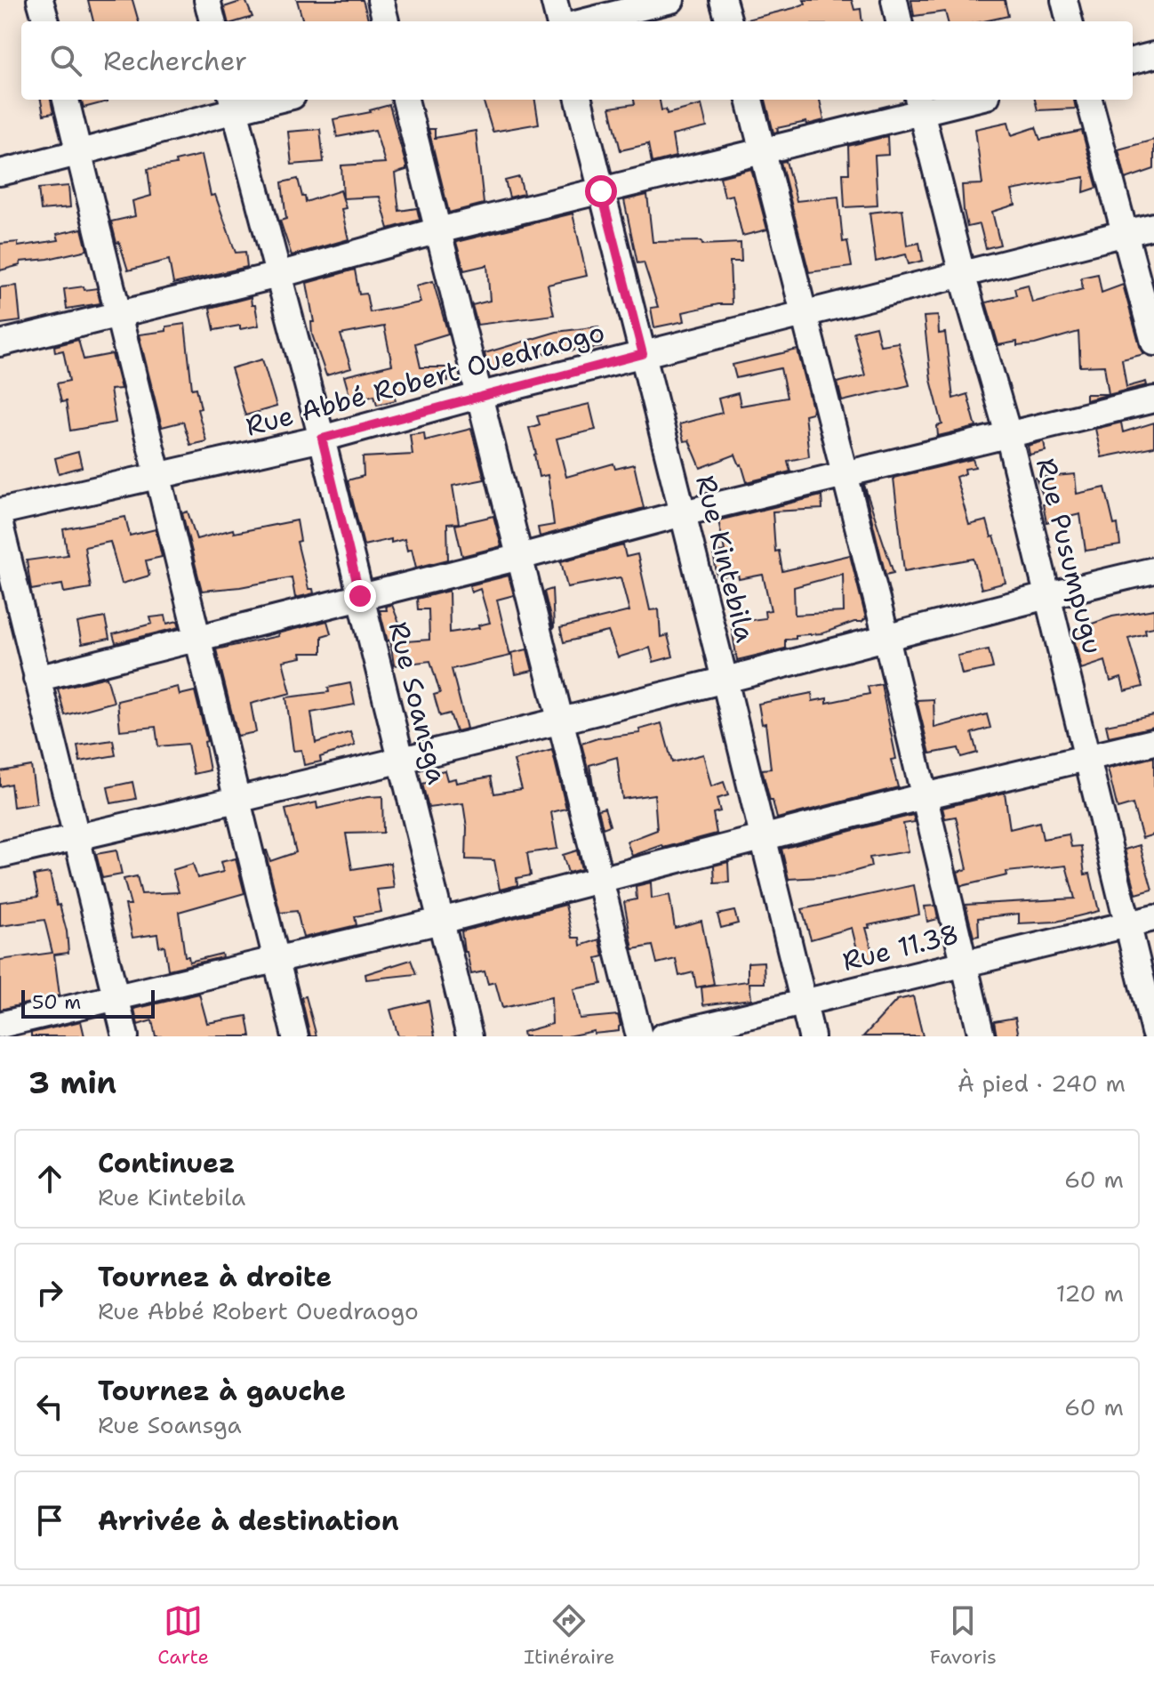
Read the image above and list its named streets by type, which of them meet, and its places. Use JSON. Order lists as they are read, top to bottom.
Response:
{
  "streets": {
    "street": [
      "Rue Abbé Robert Ouedraogo",
      "Rue Pusumpugu",
      "Rue Kintebila",
      "Rue Soansga",
      "Rue 11.38"
    ]
  },
  "crossings": [
    ["Rue Abbé Robert Ouedraogo", "Rue Pusumpugu"],
    ["Rue Abbé Robert Ouedraogo", "Rue Kintebila"],
    ["Rue Abbé Robert Ouedraogo", "Rue Soansga"],
    ["Rue Pusumpugu", "Rue 11.38"],
    ["Rue Kintebila", "Rue 11.38"]
  ],
  "scale_bar": "50 m",
  "page": {
    "search": "Rechercher",
    "scale": "50 m",
    "heading": ["3 min", "À pied · 240 m"],
    "list": [
      ["Continuez", "Rue Kintebila", "60 m"],
      ["Tournez à droite", "Rue Abbé Robert Ouedraogo", "120 m"],
      ["Tournez à gauche", "Rue Soansga", "60 m"],
      "Arrivée à destination"
    ],
    "nav": ["Carte", "Itinéraire", "Favoris"]
  }
}
